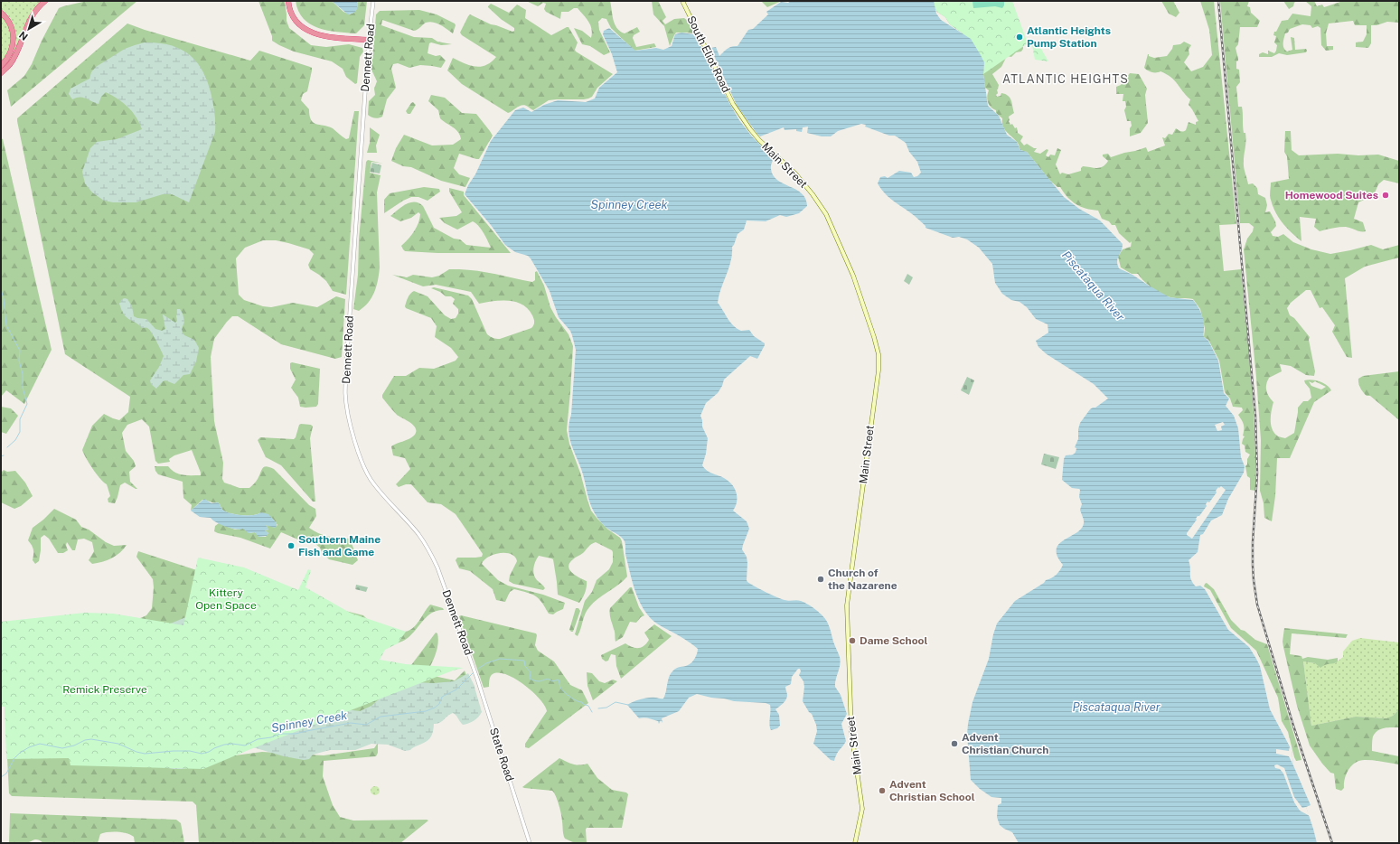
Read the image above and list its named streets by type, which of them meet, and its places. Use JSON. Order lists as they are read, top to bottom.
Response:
{
  "streets": {
    "main road": ["South Eliot Road", "Main Street"],
    "street": ["Dennett Road", "State Road"]
  },
  "crossings": [
    ["South Eliot Road", "Main Street"],
    ["Dennett Road", "State Road"]
  ],
  "districts": ["ATLANTIC HEIGHTS"],
  "water": ["Spinney Creek", "Piscataqua River"],
  "parks": ["Kittery Open Space", "Remick Preserve"],
  "places": [
    "Atlantic Heights Pump Station",
    "Homewood Suites",
    "Southern Maine Fish and Game",
    "Church of the Nazarene",
    "Dame School",
    "Advent Christian Church",
    "Advent Christian School"
  ],
  "north": "bottom left"
}
